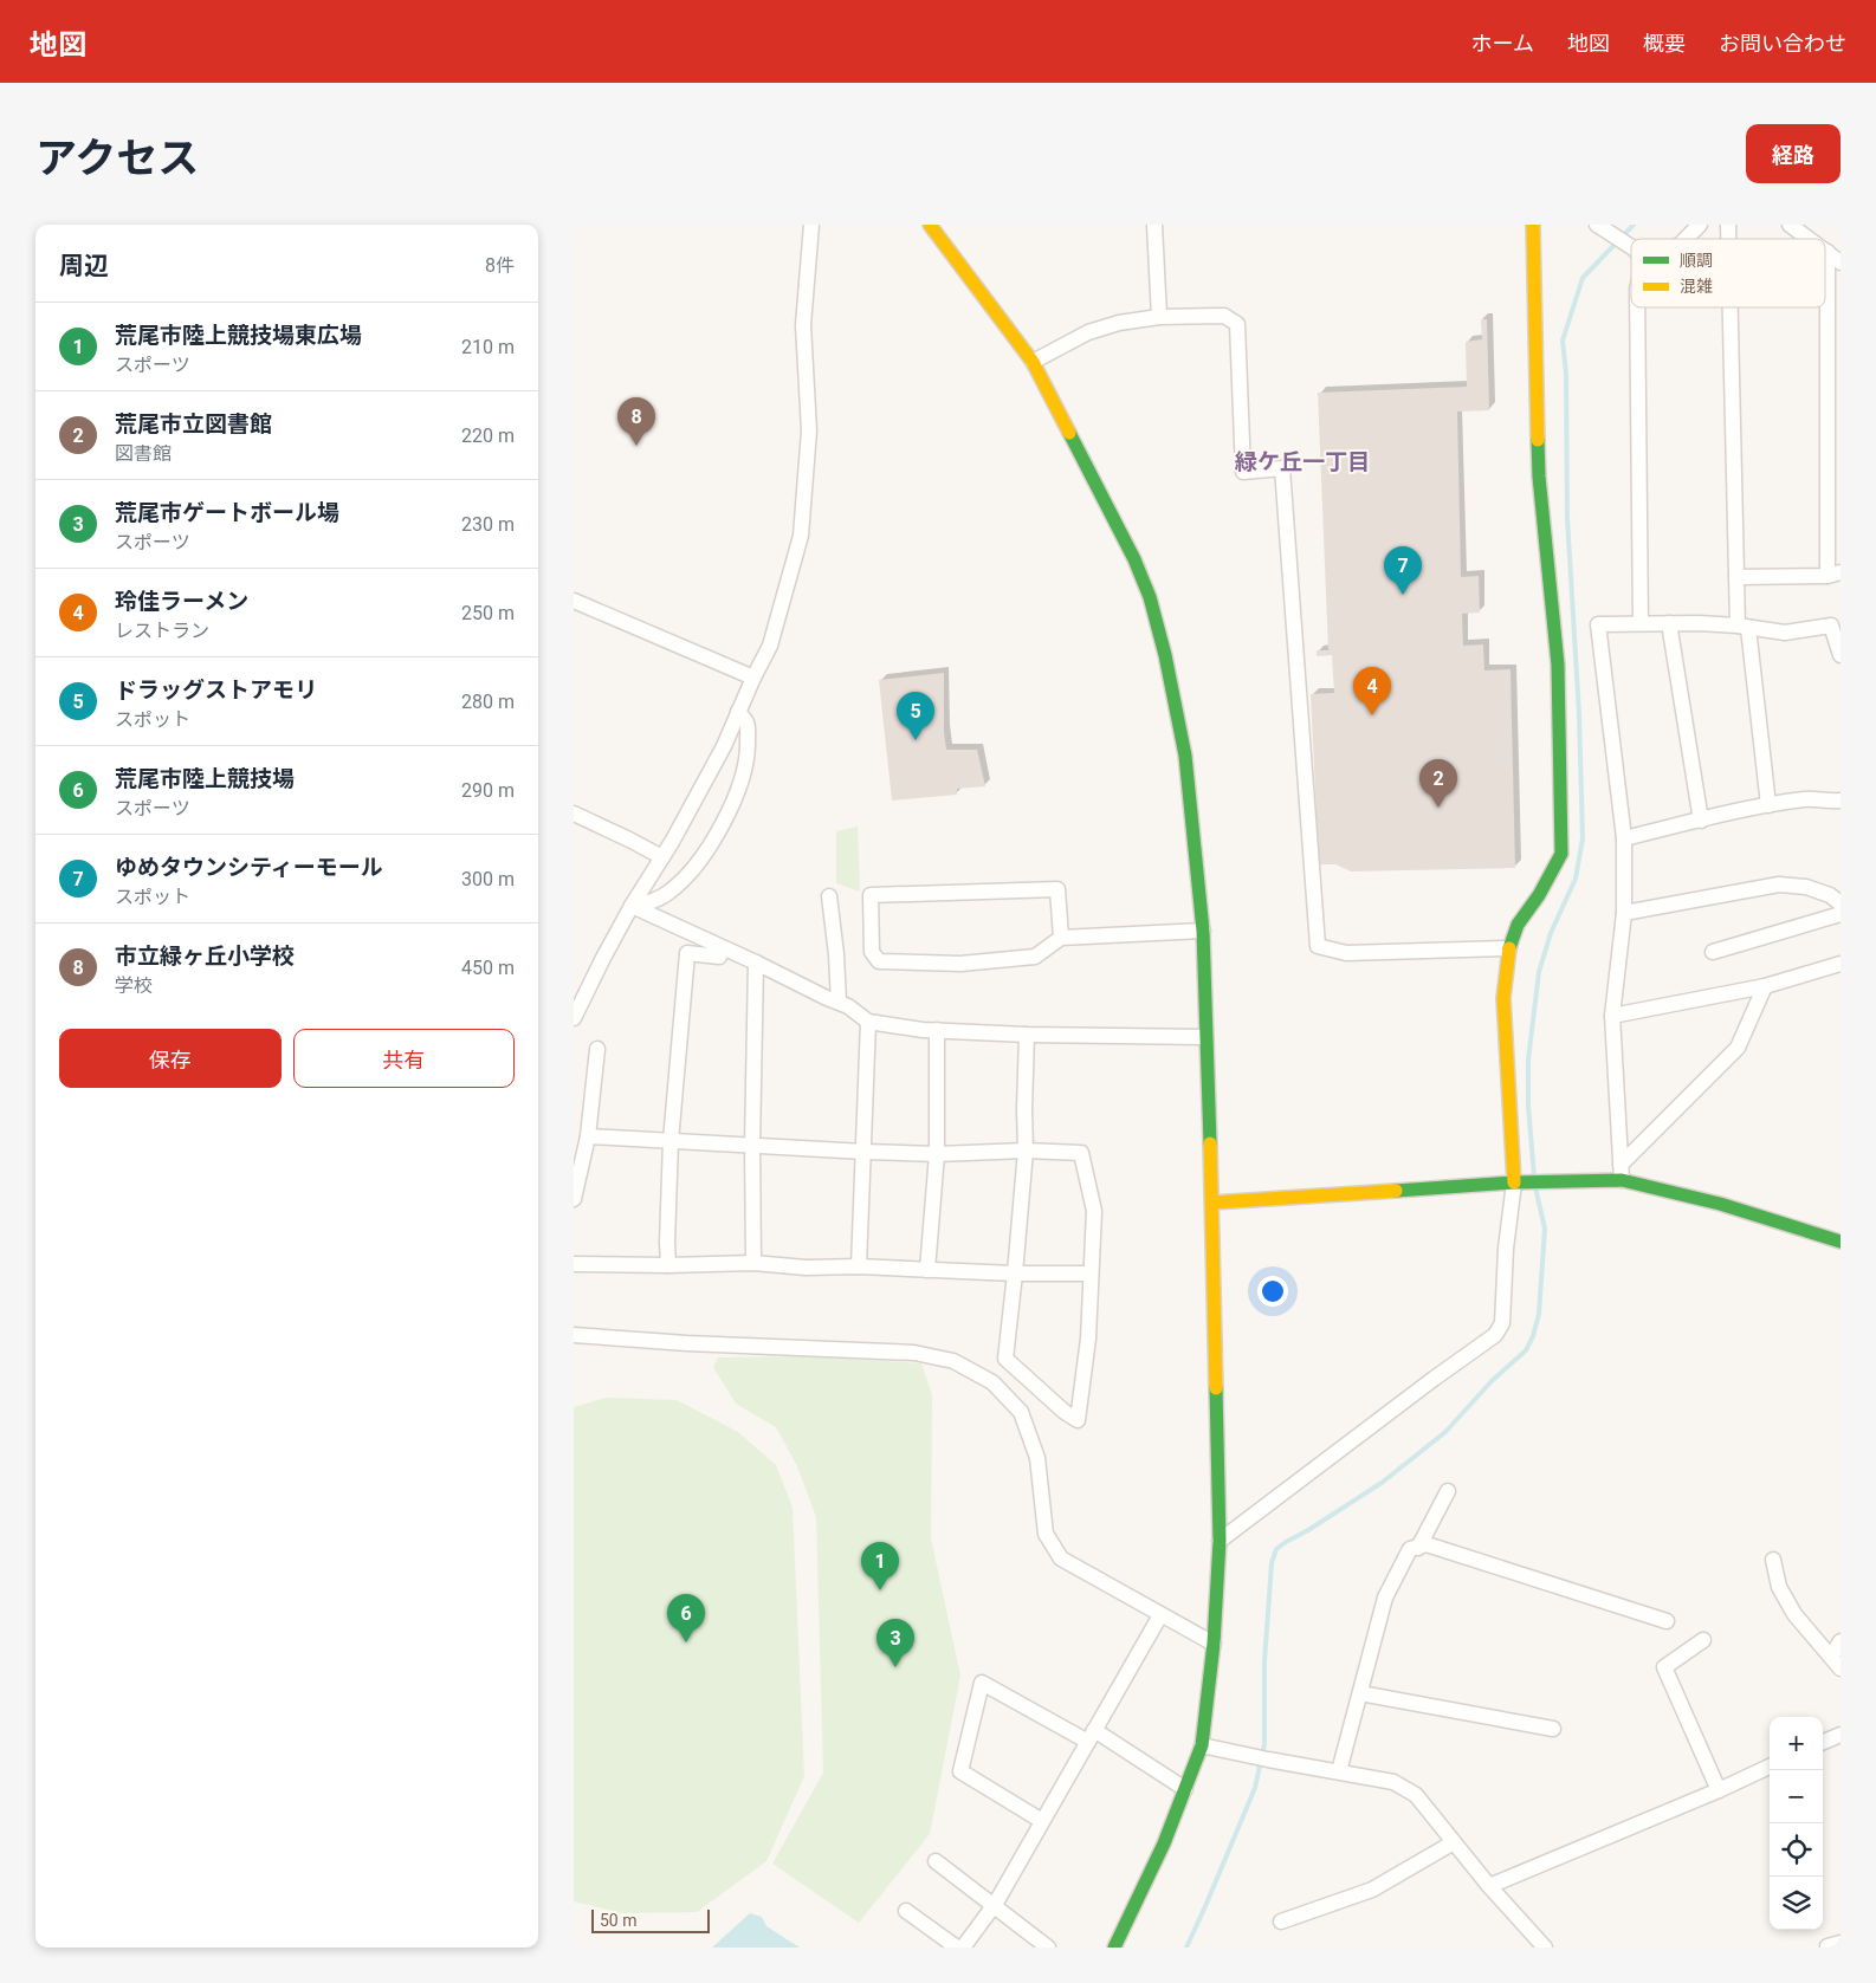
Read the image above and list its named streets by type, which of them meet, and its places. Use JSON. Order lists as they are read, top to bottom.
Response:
{
  "districts": ["緑ケ丘一丁目"],
  "legend": ["順調", "混雑"],
  "scale_bar": "50 m",
  "page": {
    "header": "地図",
    "nav": [
      "ホーム",
      "地図",
      "概要",
      "お問い合わせ"
    ],
    "title": "アクセス",
    "buttons": [
      "経路",
      ["保存", "共有"]
    ],
    "heading": ["周辺", "8件"],
    "list": [
      {
        "mark": "1",
        "name": "荒尾市陸上競技場東広場",
        "note": "スポーツ",
        "value": "210 m"
      },
      {
        "mark": "2",
        "name": "荒尾市立図書館",
        "note": "図書館",
        "value": "220 m"
      },
      {
        "mark": "3",
        "name": "荒尾市ゲートボール場",
        "note": "スポーツ",
        "value": "230 m"
      },
      {
        "mark": "4",
        "name": "玲佳ラーメン",
        "note": "レストラン",
        "value": "250 m"
      },
      {
        "mark": "5",
        "name": "ドラッグストアモリ",
        "note": "スポット",
        "value": "280 m"
      },
      {
        "mark": "6",
        "name": "荒尾市陸上競技場",
        "note": "スポーツ",
        "value": "290 m"
      },
      {
        "mark": "7",
        "name": "ゆめタウンシティーモール",
        "note": "スポット",
        "value": "300 m"
      },
      {
        "mark": "8",
        "name": "市立緑ヶ丘小学校",
        "note": "学校",
        "value": "450 m"
      }
    ],
    "pins": [
      "8",
      "7",
      "4",
      "5",
      "2",
      "1",
      "6",
      "3"
    ],
    "map_buttons": ["+", "−"],
    "scale": "50 m"
  }
}
